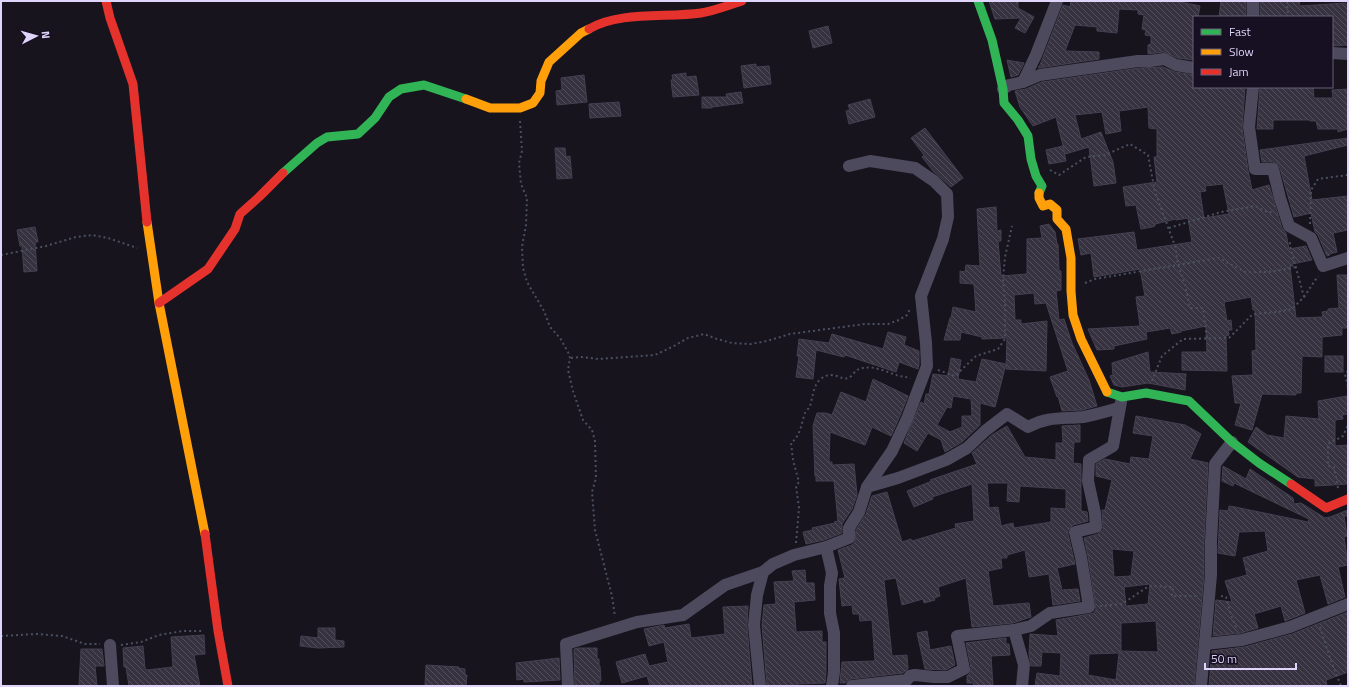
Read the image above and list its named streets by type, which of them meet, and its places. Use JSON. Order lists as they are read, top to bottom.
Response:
{
  "legend": ["Fast", "Slow", "Jam"],
  "scale_bar": "50 m",
  "north": "right"
}
